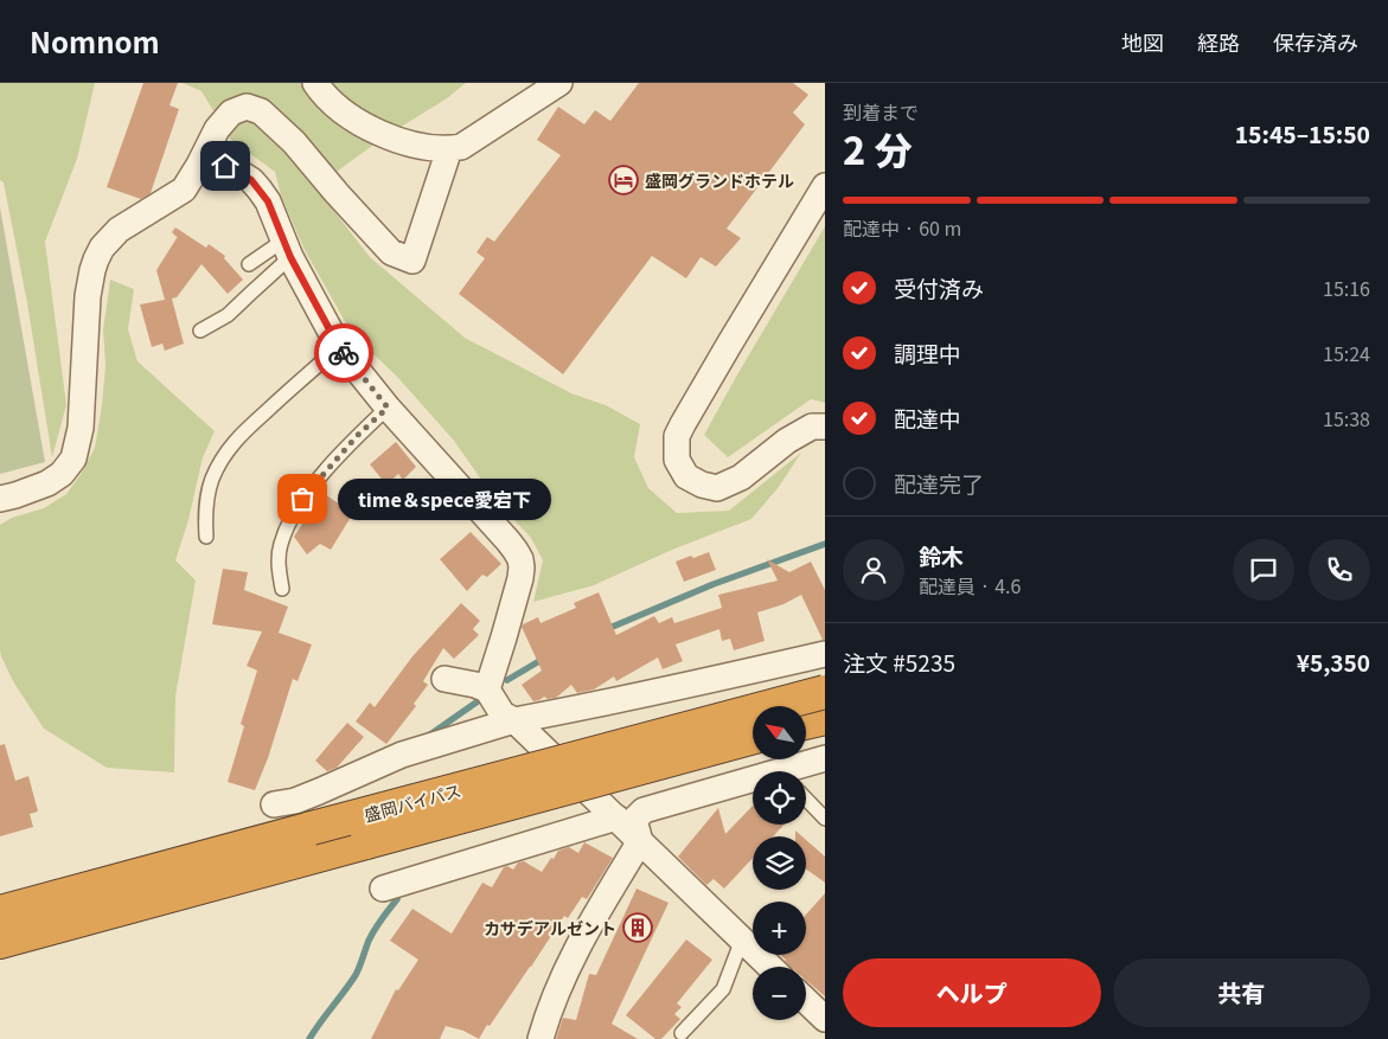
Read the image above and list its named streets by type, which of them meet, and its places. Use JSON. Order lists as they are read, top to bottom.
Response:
{
  "streets": {
    "highway": ["盛岡バイパス"]
  },
  "places": {
    "hotel": ["盛岡グランドホテル"],
    "other": ["time＆spece愛宕下"],
    "building": ["カサデアルゼント"]
  },
  "north": "top left",
  "page": {
    "header": "Nomnom",
    "nav": ["地図", "経路", "保存済み"],
    "heading": ["2 分", "到着まで", "15:45–15:50"],
    "panel": [
      "鈴木",
      "配達員 · 4.6",
      "注文 #5235",
      "¥5,350"
    ],
    "bar": "配達中 · 60 m",
    "list": [
      ["受付済み", "15:16"],
      ["調理中", "15:24"],
      ["配達中", "15:38"],
      "配達完了"
    ],
    "bubble": "time＆spece愛宕下",
    "map_buttons": ["+", "−"],
    "buttons": ["ヘルプ", "共有"]
  }
}
